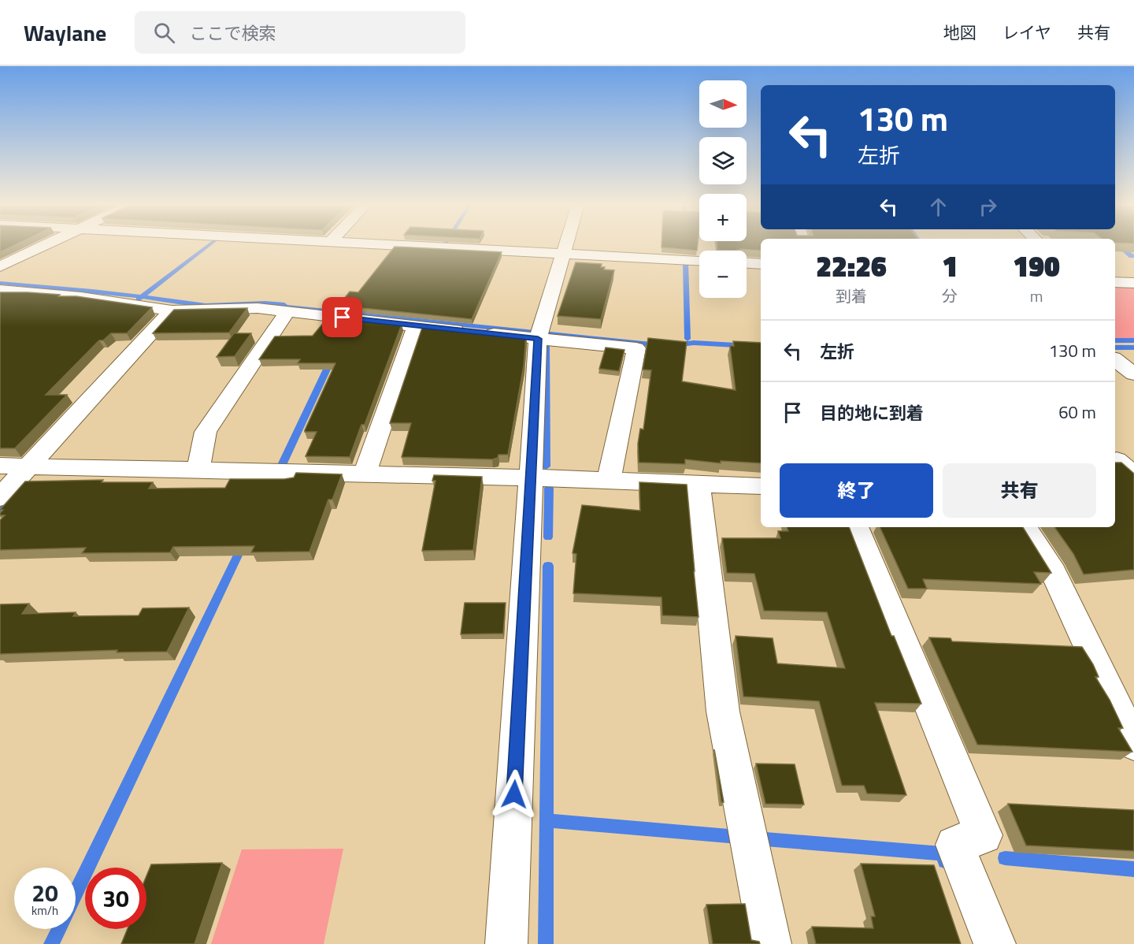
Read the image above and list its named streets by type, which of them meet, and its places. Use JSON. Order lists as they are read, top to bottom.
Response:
{
  "north": "right",
  "page": {
    "header": "Waylane",
    "search": "ここで検索",
    "nav": ["地図", "レイヤ", "共有"],
    "map_buttons": ["+", "−"],
    "turn": ["130 m", "左折"],
    "eta": [
      "22:26",
      "到着",
      "1",
      "分",
      "190",
      "m"
    ],
    "list": [
      {
        "name": "左折",
        "value": "130 m"
      },
      {
        "name": "目的地に到着",
        "value": "60 m"
      }
    ],
    "buttons": ["終了", "共有"],
    "speed": "20 km/h",
    "limit": "30"
  }
}
